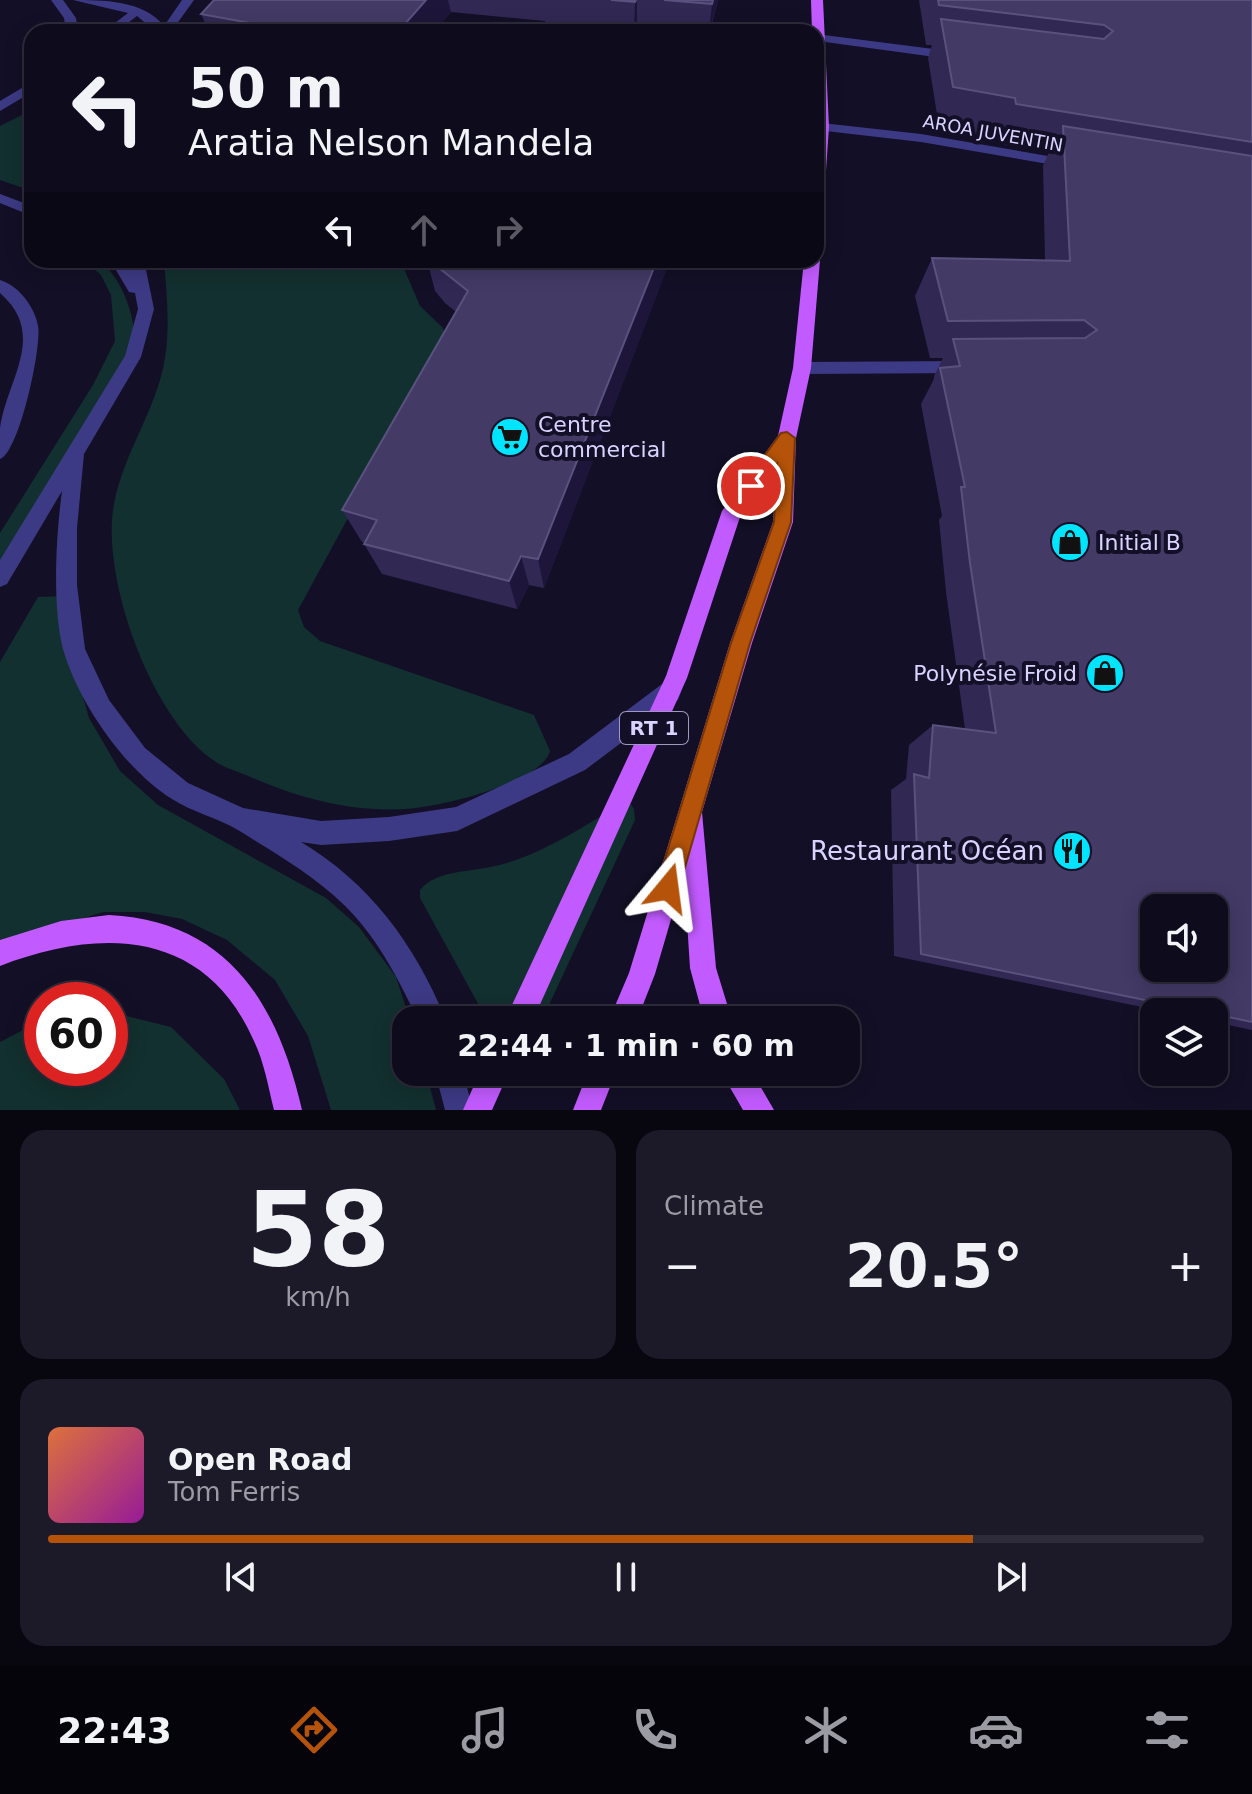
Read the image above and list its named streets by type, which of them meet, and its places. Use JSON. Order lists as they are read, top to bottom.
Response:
{
  "streets": {
    "main road": ["RT 1"],
    "street": ["AROA JUVENTIN"]
  },
  "places": {
    "supermarket": ["Centre commercial"],
    "shop": ["Initial B", "Polynésie Froid"],
    "restaurant": ["Restaurant Océan"]
  },
  "page": {
    "turn": ["50 m", "Aratia Nelson Mandela"],
    "limit": "60",
    "trip": "22:44 · 1 min · 60 m",
    "tile": [
      ["58", "km/h"],
      "Climate"
    ],
    "heat": ["−", "20.5°", "+"],
    "song": ["Open Road", "Tom Ferris"],
    "tabs": "22:43"
  }
}
